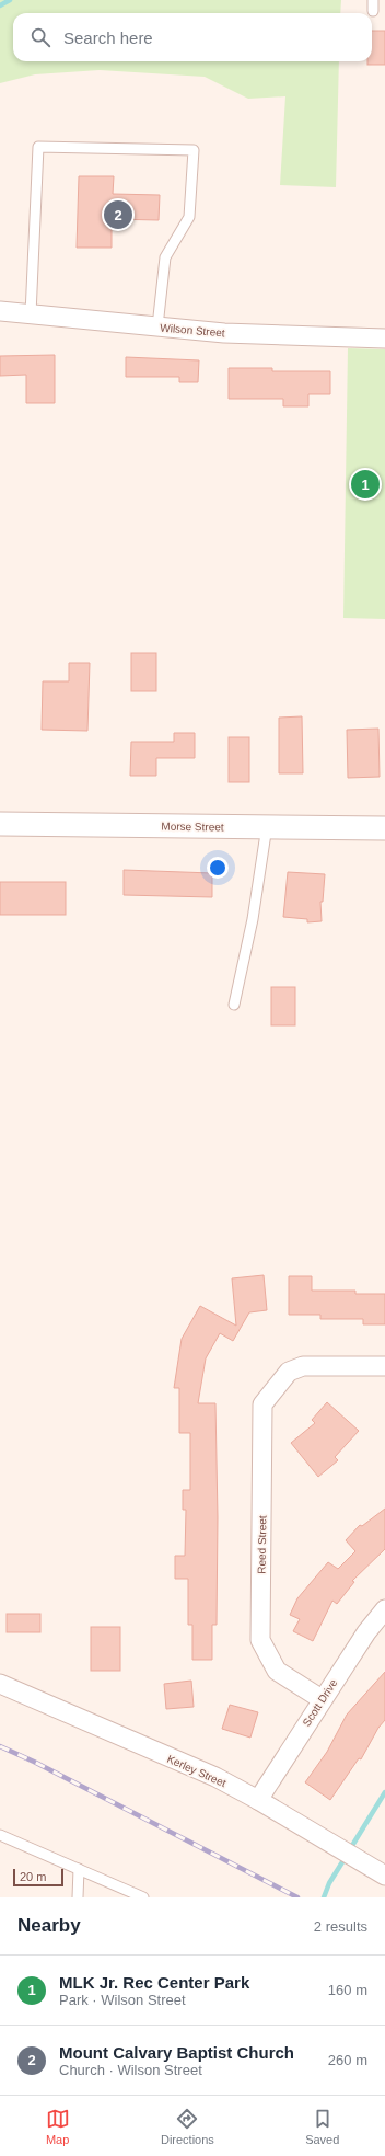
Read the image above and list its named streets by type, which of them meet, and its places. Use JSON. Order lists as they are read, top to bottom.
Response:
{
  "streets": {
    "street": [
      "Wilson Street",
      "Morse Street",
      "Reed Street",
      "Scott Drive",
      "Kerley Street"
    ]
  },
  "crossings": [
    ["Reed Street", "Scott Drive"],
    ["Scott Drive", "Kerley Street"]
  ],
  "scale_bar": "20 m",
  "page": {
    "search": "Search here",
    "pins": ["2", "1"],
    "scale": "20 m",
    "heading": ["Nearby", "2 results"],
    "list": [
      {
        "mark": "1",
        "name": "MLK Jr. Rec Center Park",
        "note": "Park · Wilson Street",
        "value": "160 m"
      },
      {
        "mark": "2",
        "name": "Mount Calvary Baptist Church",
        "note": "Church · Wilson Street",
        "value": "260 m"
      }
    ],
    "nav": ["Map", "Directions", "Saved"]
  }
}
